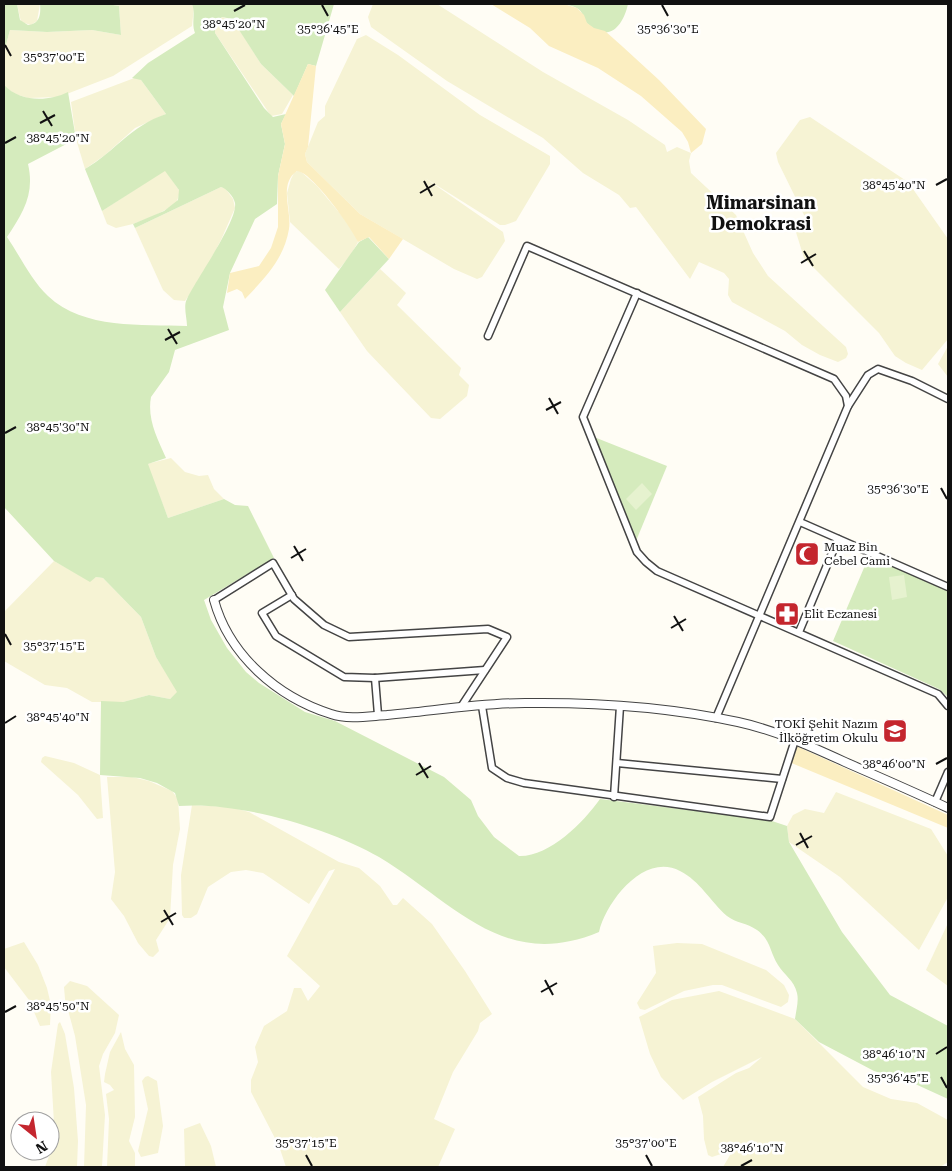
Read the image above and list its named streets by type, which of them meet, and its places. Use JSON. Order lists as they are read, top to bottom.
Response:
{
  "districts": ["Mimarsinan Demokrasi"],
  "places": {
    "mosque": ["Muaz Bin Cebel Cami"],
    "pharmacy": ["Elit Eczanesi"],
    "school or university": ["TOKİ Şehit Nazım İlköğretim Okulu"]
  },
  "north": "bottom right",
  "coordinates": [
    "38°45'20\"N",
    "35°36'45\"E",
    "35°36'30\"E",
    "35°37'00\"E",
    "38°45'40\"N",
    "38°45'30\"N",
    "35°37'15\"E",
    "38°46'00\"N",
    "38°45'50\"N",
    "38°46'10\"N"
  ]
}
